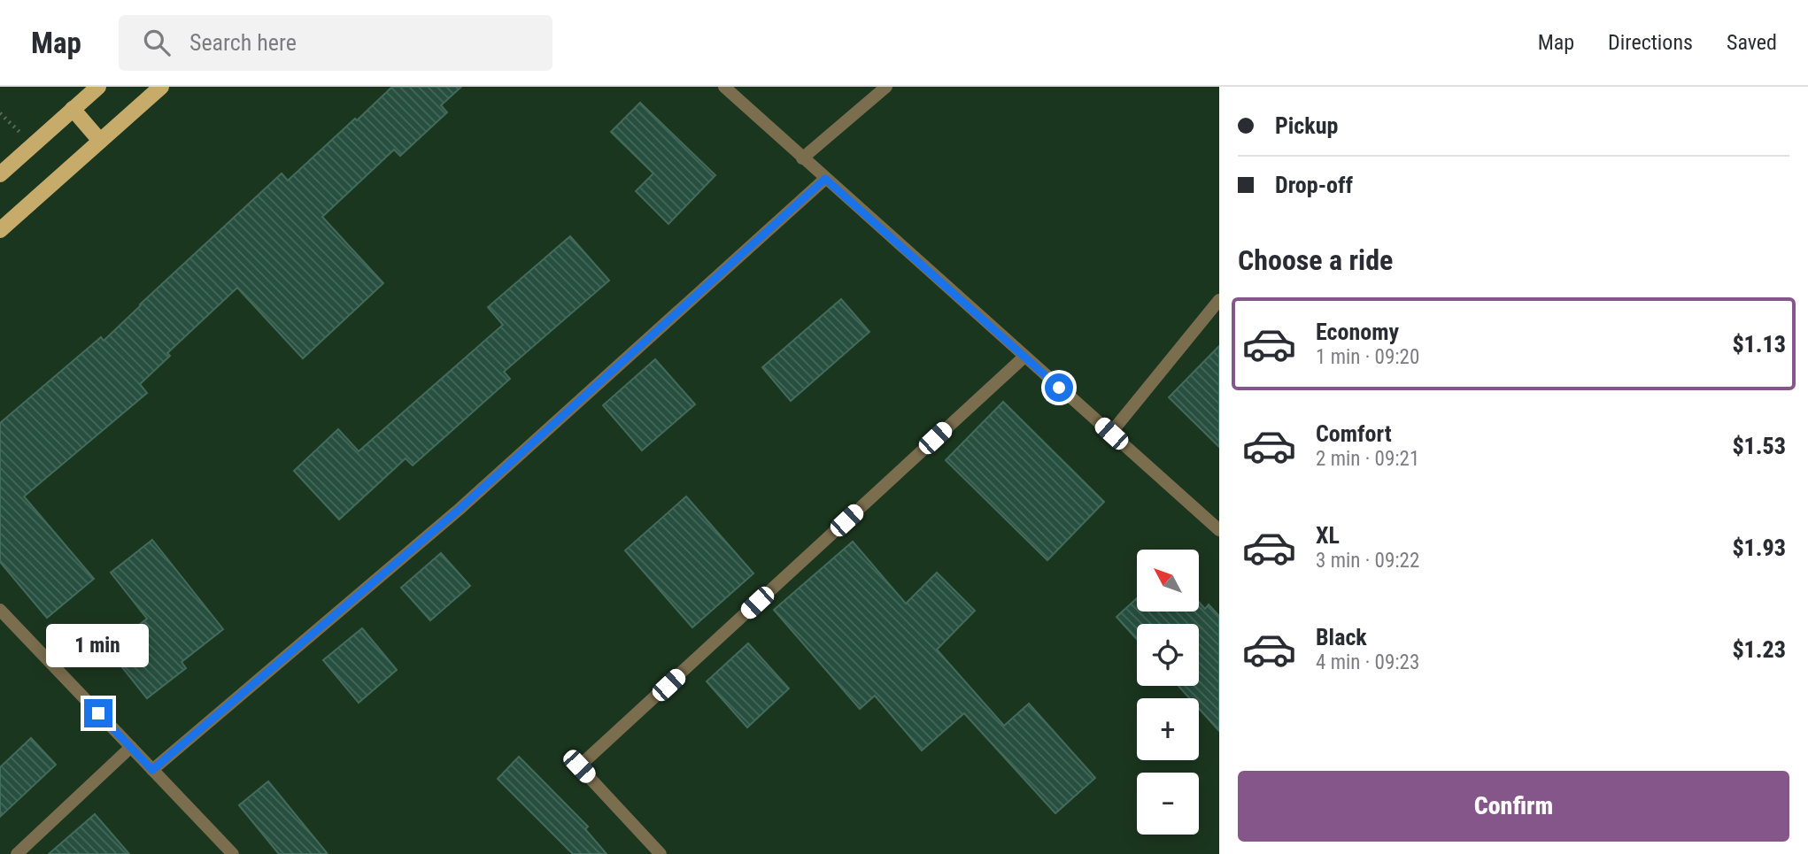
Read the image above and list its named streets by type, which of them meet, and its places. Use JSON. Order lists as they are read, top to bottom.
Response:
{
  "north": "top left",
  "page": {
    "header": "Map",
    "search": "Search here",
    "nav": ["Map", "Directions", "Saved"],
    "banner": ["Pickup", "Drop-off"],
    "heading": "Choose a ride",
    "list": [
      {
        "name": "Economy",
        "note": "1 min · 09:20",
        "value": "$1.13"
      },
      {
        "name": "Comfort",
        "note": "2 min · 09:21",
        "value": "$1.53"
      },
      {
        "name": "XL",
        "note": "3 min · 09:22",
        "value": "$1.93"
      },
      {
        "name": "Black",
        "note": "4 min · 09:23",
        "value": "$1.23"
      }
    ],
    "map_buttons": ["+", "−"],
    "bubble": "1 min",
    "buttons": "Confirm"
  }
}
